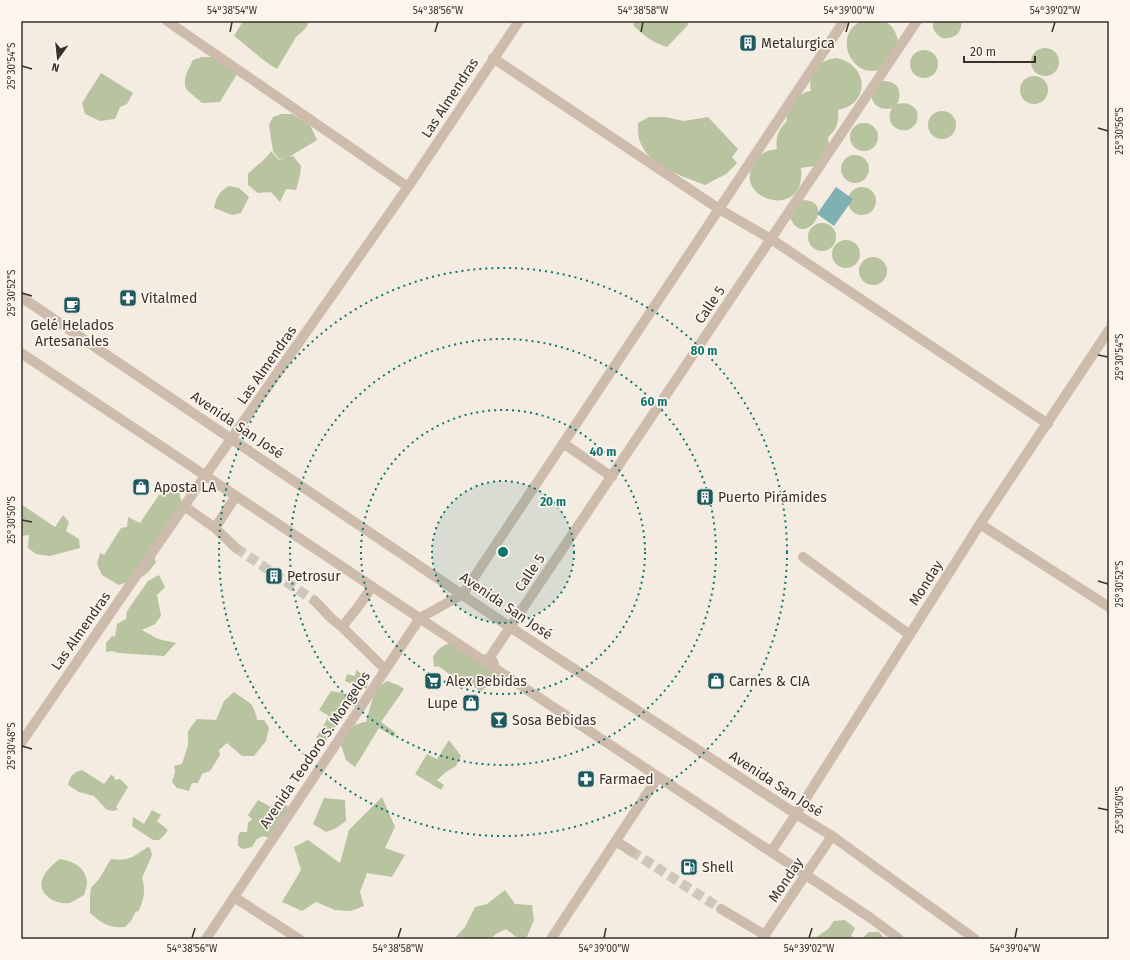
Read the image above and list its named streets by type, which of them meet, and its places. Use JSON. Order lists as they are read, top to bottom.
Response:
{
  "streets": {
    "street": [
      "Las Almendras",
      "Calle 5",
      "Avenida San José",
      "Monday",
      "Avenida Teodoro S. Mongelos"
    ]
  },
  "crossings": [
    ["Las Almendras", "Avenida San José"],
    ["Calle 5", "Avenida San José"],
    ["Avenida San José", "Monday"],
    ["Avenida San José", "Avenida Teodoro S. Mongelos"]
  ],
  "places": {
    "building": ["Metalurgica", "Puerto Pirámides", "Petrosur"],
    "pharmacy": ["Vitalmed", "Farmaed"],
    "cafe": ["Gelé Helados Artesanales"],
    "shop": ["Aposta LA", "Carnes & CIA", "Lupe"],
    "supermarket": ["Alex Bebidas"],
    "bar": ["Sosa Bebidas"],
    "fuel station": ["Shell"]
  },
  "scale_bar": "20 m",
  "north": "bottom",
  "coordinates": [
    "54°38'54\"W",
    "54°38'56\"W",
    "54°38'58\"W",
    "54°39'00\"W",
    "54°39'02\"W",
    "25°30'54\"S",
    "25°30'56\"S",
    "25°30'52\"S",
    "25°30'50\"S",
    "25°30'48\"S",
    "54°39'04\"W"
  ],
  "rings": [
    "80 m",
    "60 m",
    "40 m",
    "20 m"
  ]
}
